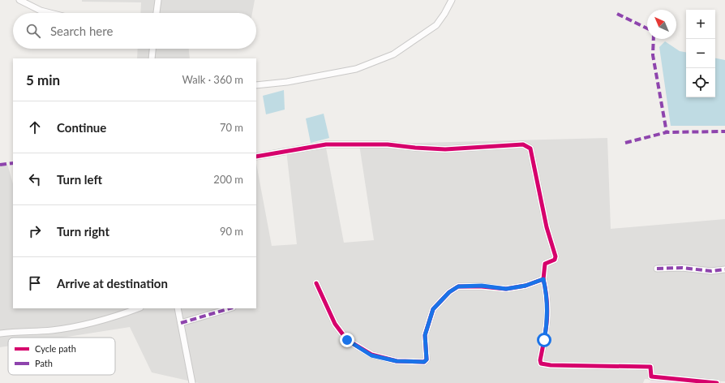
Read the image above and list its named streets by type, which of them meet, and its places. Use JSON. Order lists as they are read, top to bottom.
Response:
{
  "legend": ["Cycle path", "Path"],
  "north": "top left",
  "page": {
    "map_buttons": ["+", "−"],
    "search": "Search here",
    "heading": ["5 min", "Walk · 360 m"],
    "list": [
      ["Continue", "70 m"],
      ["Turn left", "200 m"],
      ["Turn right", "90 m"],
      "Arrive at destination"
    ]
  }
}
